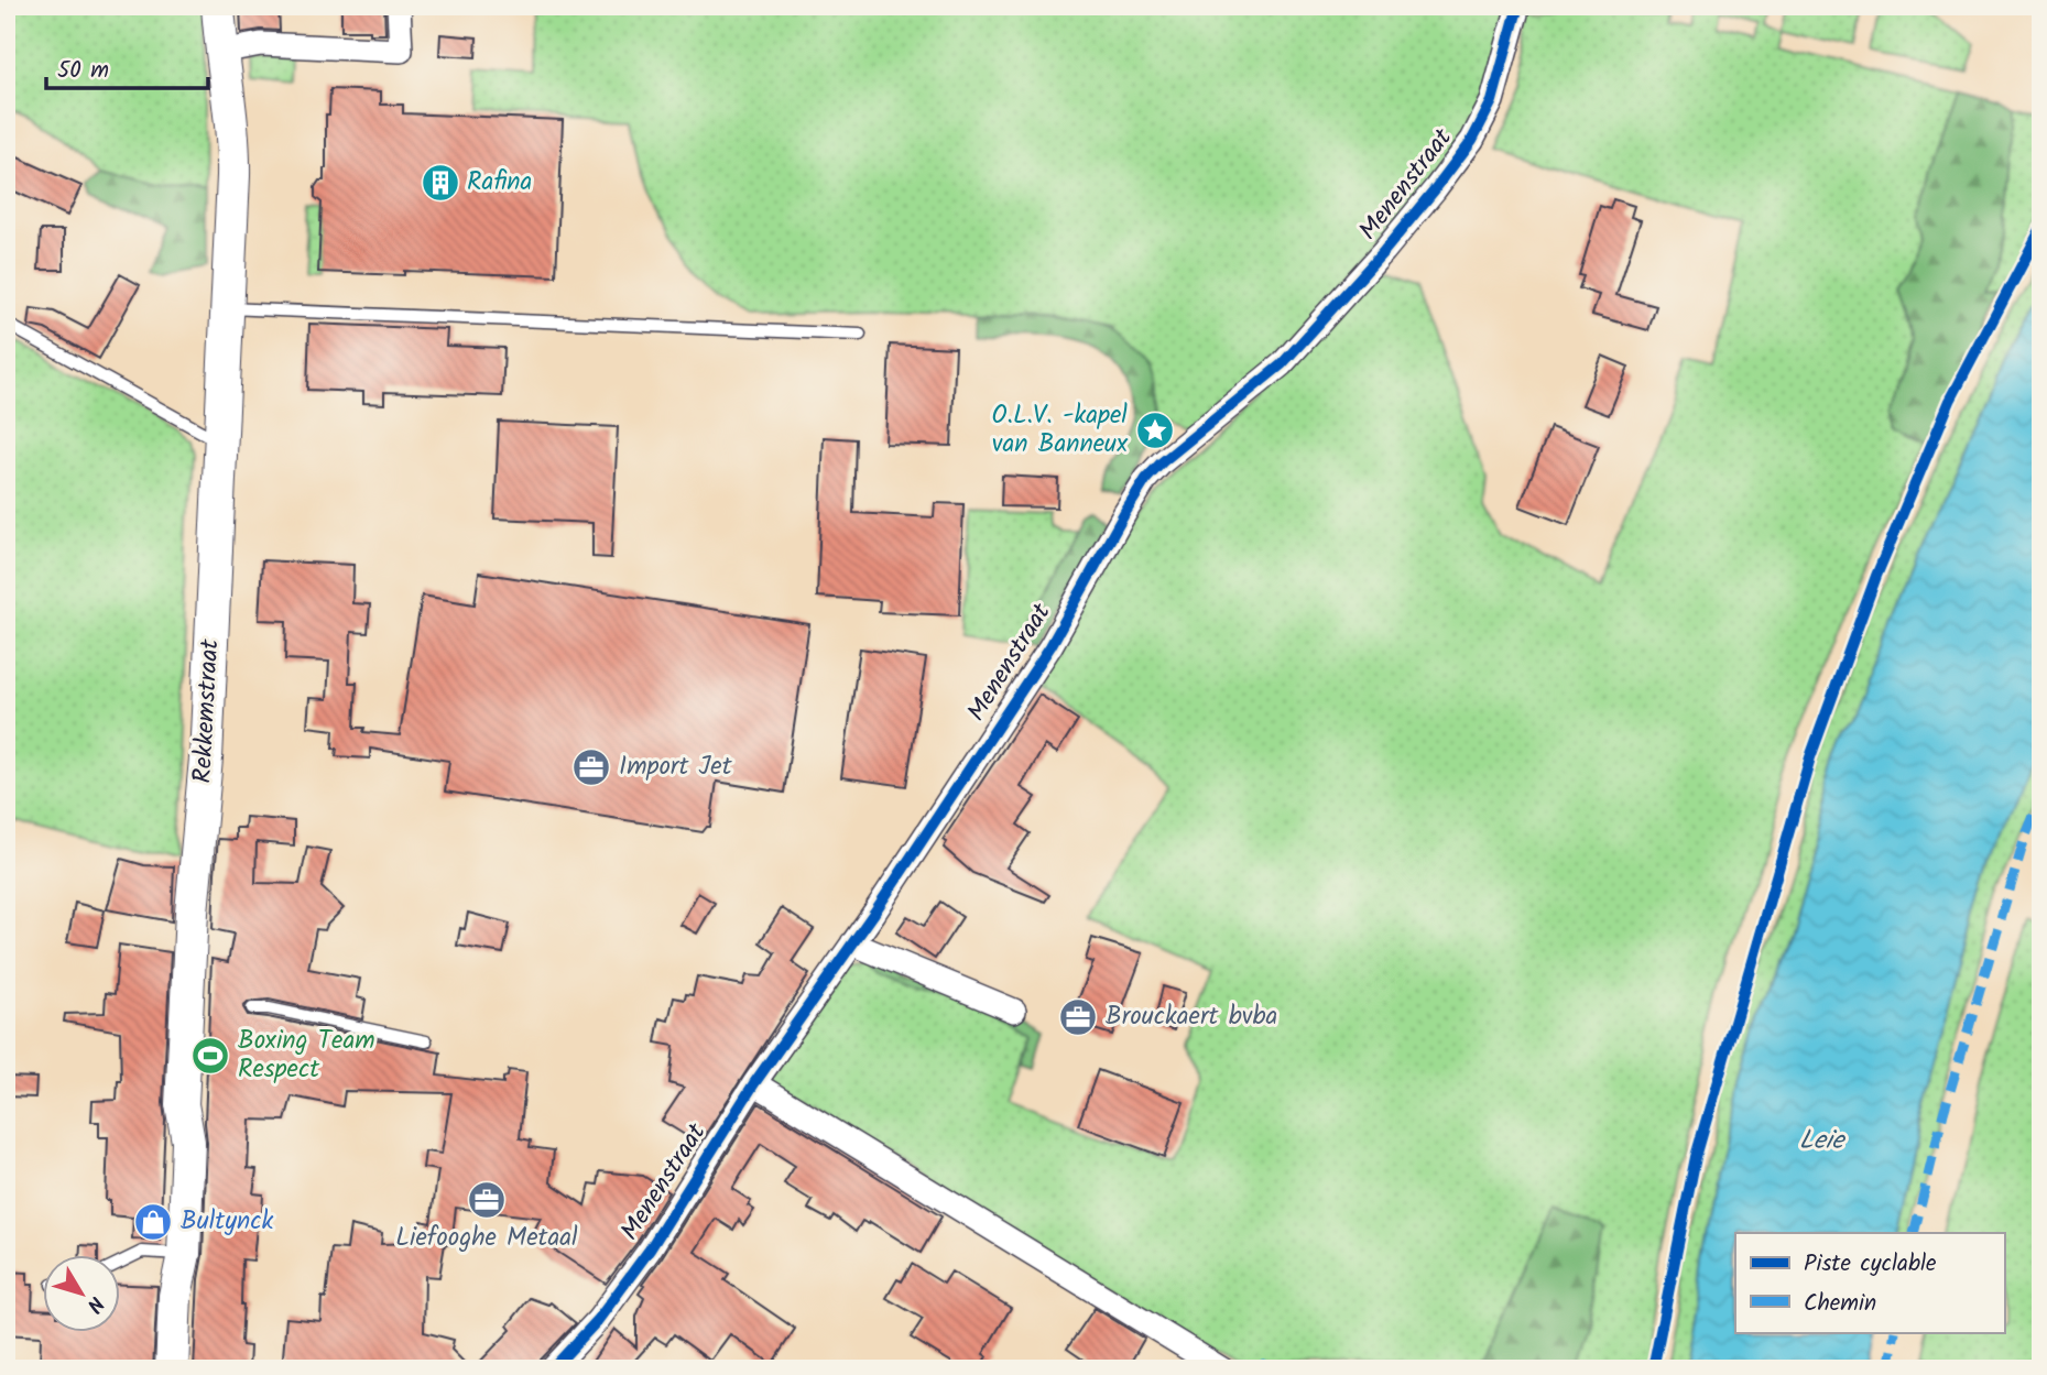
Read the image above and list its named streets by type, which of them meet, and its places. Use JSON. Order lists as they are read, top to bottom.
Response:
{
  "streets": {
    "street": ["Menenstraat", "Rekkemstraat"]
  },
  "water": ["Leie"],
  "places": {
    "building": ["Rafina"],
    "place": ["O.L.V. -kapel van Banneux"],
    "office": ["Import Jet", "Brouckaert bvba", "Liefooghe Metaal"],
    "sports": ["Boxing Team Respect"],
    "shop": ["Bultynck"]
  },
  "legend": ["Piste cyclable", "Chemin"],
  "scale_bar": "50 m",
  "north": "bottom right"
}
